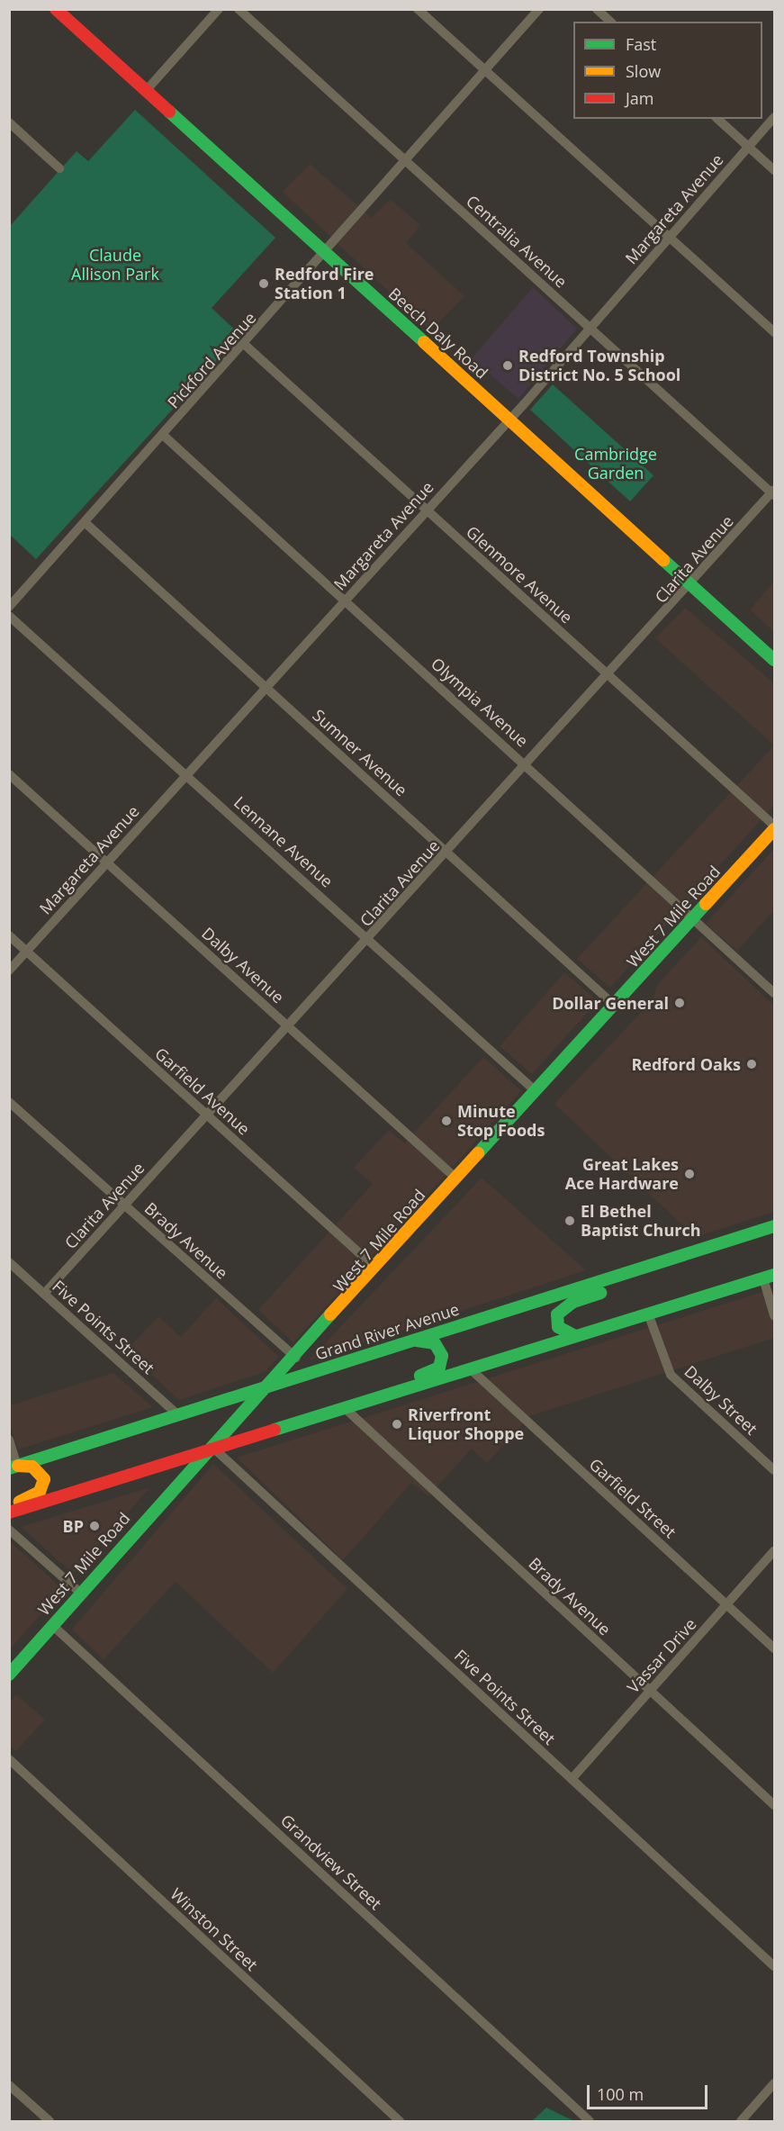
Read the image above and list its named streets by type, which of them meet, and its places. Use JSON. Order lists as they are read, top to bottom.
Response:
{
  "streets": {
    "main road": ["Beech Daly Road", "West 7 Mile Road", "Grand River Avenue"],
    "street": [
      "Margareta Avenue",
      "Centralia Avenue",
      "Pickford Avenue",
      "Clarita Avenue",
      "Glenmore Avenue",
      "Olympia Avenue",
      "Sumner Avenue",
      "Lennane Avenue",
      "Dalby Avenue",
      "Garfield Avenue",
      "Brady Avenue",
      "Five Points Street",
      "Dalby Street",
      "Garfield Street",
      "Vassar Drive",
      "Grandview Street",
      "Winston Street"
    ]
  },
  "crossings": [
    ["Margareta Avenue", "Centralia Avenue"],
    ["Margareta Avenue", "Beech Daly Road"],
    ["Margareta Avenue", "Glenmore Avenue"],
    ["Margareta Avenue", "Olympia Avenue"],
    ["Margareta Avenue", "Sumner Avenue"],
    ["Margareta Avenue", "Lennane Avenue"],
    ["Margareta Avenue", "Dalby Avenue"],
    ["Margareta Avenue", "Garfield Avenue"],
    ["Centralia Avenue", "Pickford Avenue"],
    ["Centralia Avenue", "Clarita Avenue"],
    ["Beech Daly Road", "Pickford Avenue"],
    ["Beech Daly Road", "Clarita Avenue"],
    ["Pickford Avenue", "Glenmore Avenue"],
    ["Pickford Avenue", "Olympia Avenue"],
    ["Pickford Avenue", "Sumner Avenue"],
    ["Clarita Avenue", "Glenmore Avenue"],
    ["Clarita Avenue", "Olympia Avenue"],
    ["Clarita Avenue", "Sumner Avenue"],
    ["Clarita Avenue", "Lennane Avenue"],
    ["Clarita Avenue", "Dalby Avenue"],
    ["Clarita Avenue", "Garfield Avenue"],
    ["Clarita Avenue", "Brady Avenue"],
    ["Clarita Avenue", "Five Points Street"],
    ["Glenmore Avenue", "West 7 Mile Road"],
    ["Olympia Avenue", "West 7 Mile Road"],
    ["Sumner Avenue", "West 7 Mile Road"],
    ["Lennane Avenue", "West 7 Mile Road"],
    ["West 7 Mile Road", "Dalby Avenue"],
    ["West 7 Mile Road", "Garfield Avenue"],
    ["West 7 Mile Road", "Brady Avenue"],
    ["West 7 Mile Road", "Five Points Street"],
    ["West 7 Mile Road", "Grand River Avenue"],
    ["West 7 Mile Road", "Grandview Street"],
    ["Brady Avenue", "Vassar Drive"],
    ["Five Points Street", "Grand River Avenue"],
    ["Five Points Street", "Vassar Drive"],
    ["Garfield Street", "Vassar Drive"]
  ],
  "parks": ["Claude Allison Park", "Cambridge Garden"],
  "places": [
    "Redford Fire Station 1",
    "Redford Township District No. 5 School",
    "Dollar General",
    "Redford Oaks",
    "Minute Stop Foods",
    "Great Lakes Ace Hardware",
    "El Bethel Baptist Church",
    "Riverfront Liquor Shoppe",
    "BP"
  ],
  "legend": ["Fast", "Slow", "Jam"],
  "scale_bar": "100 m"
}
